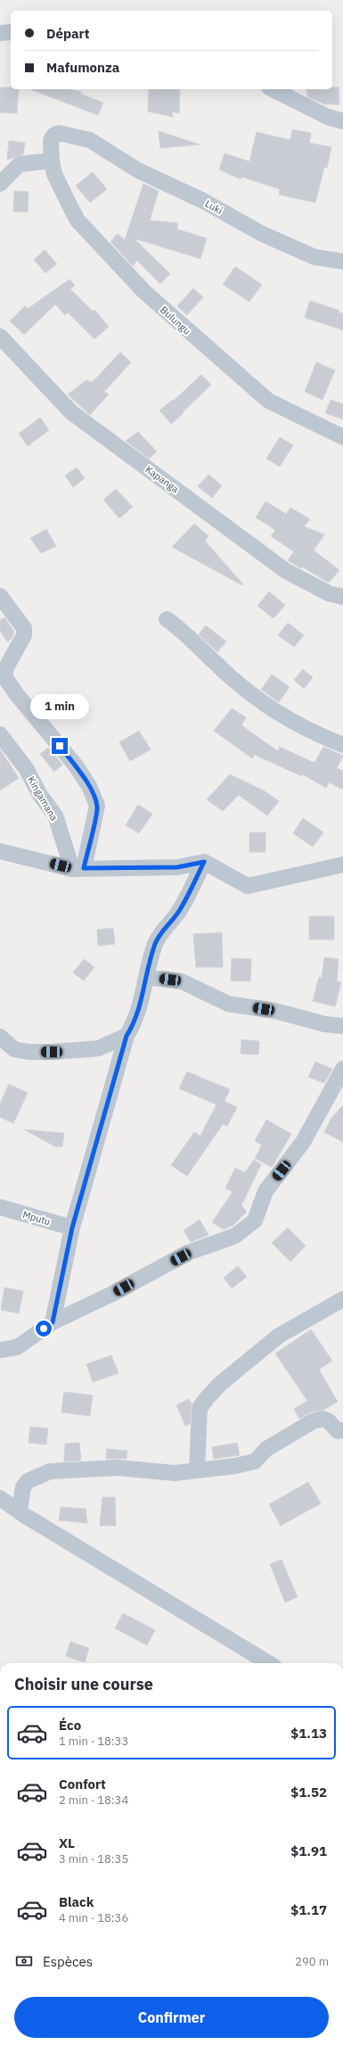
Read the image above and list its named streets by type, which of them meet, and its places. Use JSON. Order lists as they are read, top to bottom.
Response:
{
  "streets": {
    "street": [
      "Luki",
      "Bulungu",
      "Kapanga",
      "Kingamana",
      "Mputu"
    ]
  },
  "crossings": [
    ["Luki", "Bulungu"]
  ],
  "page": {
    "banner": ["Départ", "Mafumonza"],
    "bubble": "1 min",
    "heading": "Choisir une course",
    "list": [
      {
        "name": "Éco",
        "note": "1 min · 18:33",
        "value": "$1.13"
      },
      {
        "name": "Confort",
        "note": "2 min · 18:34",
        "value": "$1.52"
      },
      {
        "name": "XL",
        "note": "3 min · 18:35",
        "value": "$1.91"
      },
      {
        "name": "Black",
        "note": "4 min · 18:36",
        "value": "$1.17"
      }
    ],
    "pay": ["Espèces", "290 m"],
    "buttons": "Confirmer"
  }
}
